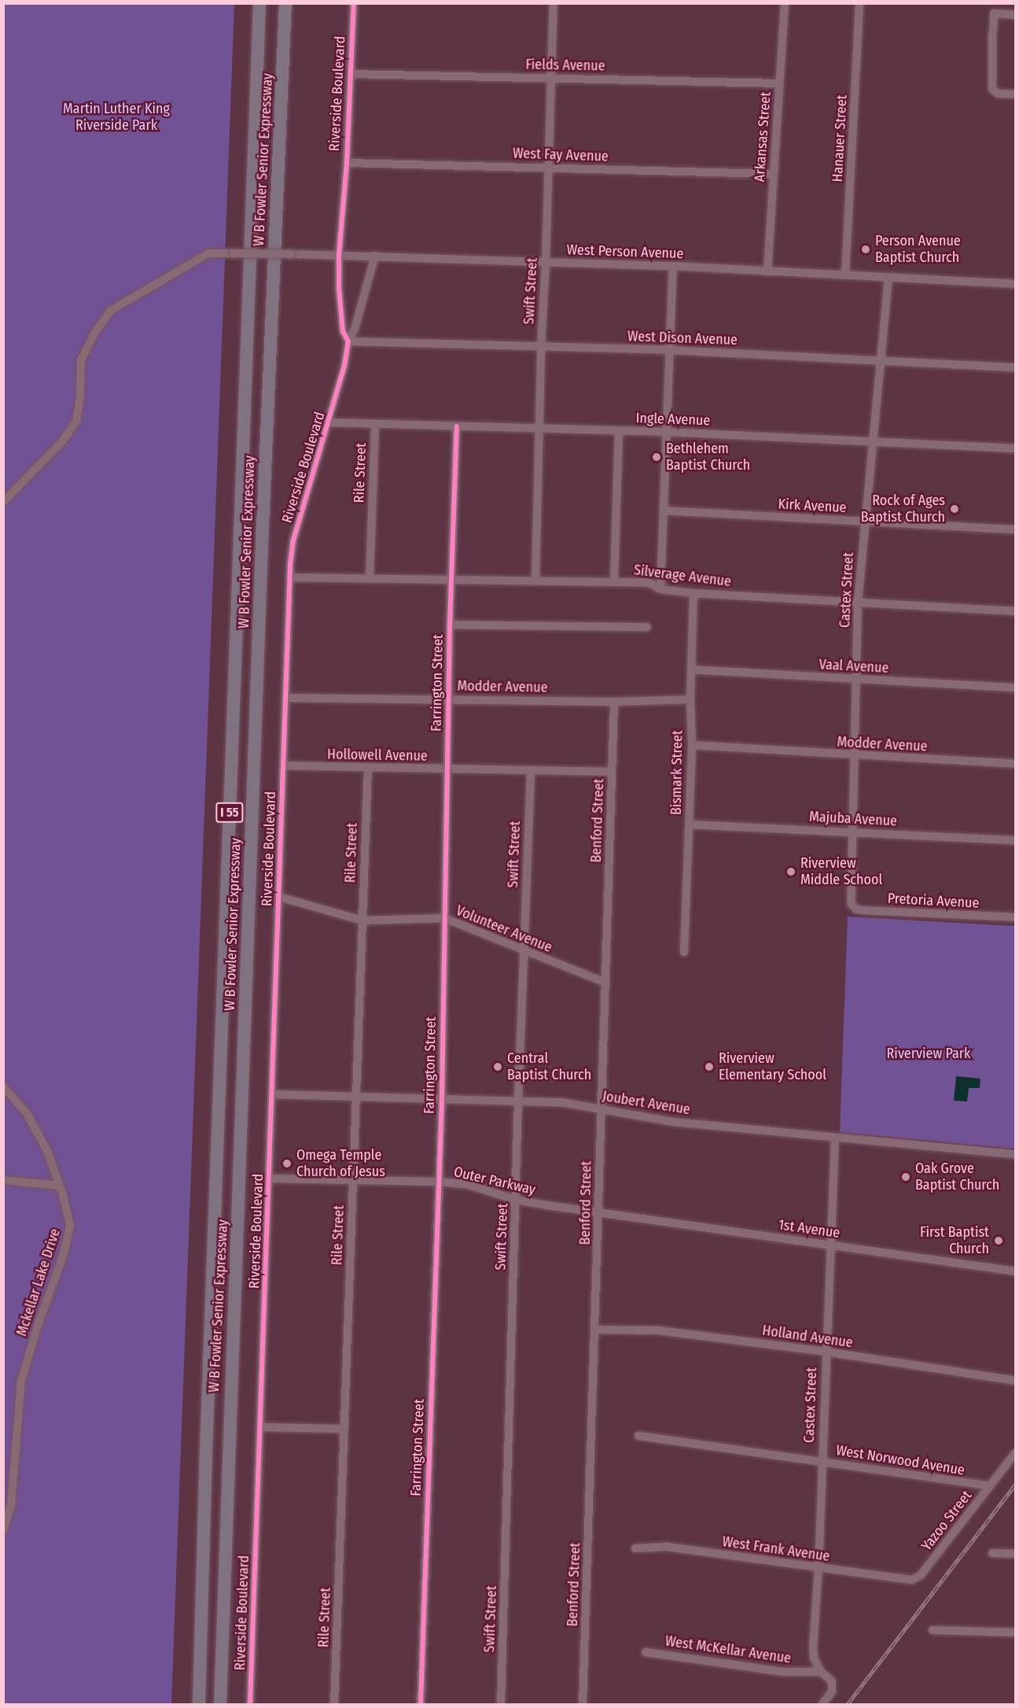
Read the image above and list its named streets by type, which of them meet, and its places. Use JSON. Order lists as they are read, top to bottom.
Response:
{
  "streets": {
    "highway": ["W B Fowler Senior Expressway", "I 55"],
    "street": [
      "Fields Avenue",
      "Riverside Boulevard",
      "Arkansas Street",
      "Hanauer Street",
      "West Fay Avenue",
      "West Person Avenue",
      "Swift Street",
      "West Dison Avenue",
      "Ingle Avenue",
      "Rile Street",
      "Kirk Avenue",
      "Silverage Avenue",
      "Castex Street",
      "Vaal Avenue",
      "Farrington Street",
      "Modder Avenue",
      "Hollowell Avenue",
      "Bismark Street",
      "Majuba Avenue",
      "Benford Street",
      "Pretoria Avenue",
      "Volunteer Avenue",
      "Joubert Avenue",
      "Outer Parkway",
      "1st Avenue",
      "Mckellar Lake Drive",
      "Holland Avenue",
      "West Norwood Avenue",
      "Yazoo Street",
      "West Frank Avenue",
      "West McKellar Avenue"
    ]
  },
  "crossings": [
    ["Fields Avenue", "Riverside Boulevard"],
    ["Fields Avenue", "Arkansas Street"],
    ["Fields Avenue", "Swift Street"],
    ["Riverside Boulevard", "West Fay Avenue"],
    ["Riverside Boulevard", "West Person Avenue"],
    ["Riverside Boulevard", "West Dison Avenue"],
    ["Riverside Boulevard", "Ingle Avenue"],
    ["Riverside Boulevard", "Silverage Avenue"],
    ["Riverside Boulevard", "Modder Avenue"],
    ["Riverside Boulevard", "Hollowell Avenue"],
    ["Riverside Boulevard", "Volunteer Avenue"],
    ["Riverside Boulevard", "Joubert Avenue"],
    ["Riverside Boulevard", "Outer Parkway"],
    ["Arkansas Street", "West Fay Avenue"],
    ["Arkansas Street", "West Person Avenue"],
    ["Hanauer Street", "West Person Avenue"],
    ["West Fay Avenue", "Swift Street"],
    ["West Person Avenue", "Swift Street"],
    ["West Person Avenue", "Castex Street"],
    ["Swift Street", "West Dison Avenue"],
    ["Swift Street", "Ingle Avenue"],
    ["Swift Street", "Silverage Avenue"],
    ["Swift Street", "Hollowell Avenue"],
    ["Swift Street", "Volunteer Avenue"],
    ["Swift Street", "Joubert Avenue"],
    ["Swift Street", "Outer Parkway"],
    ["West Dison Avenue", "Castex Street"],
    ["Ingle Avenue", "Rile Street"],
    ["Ingle Avenue", "Castex Street"],
    ["Ingle Avenue", "Farrington Street"],
    ["Rile Street", "Silverage Avenue"],
    ["Rile Street", "Hollowell Avenue"],
    ["Rile Street", "Volunteer Avenue"],
    ["Rile Street", "Joubert Avenue"],
    ["Rile Street", "Outer Parkway"],
    ["Kirk Avenue", "Castex Street"],
    ["Silverage Avenue", "Castex Street"],
    ["Silverage Avenue", "Farrington Street"],
    ["Silverage Avenue", "Bismark Street"],
    ["Castex Street", "Vaal Avenue"],
    ["Castex Street", "Modder Avenue"],
    ["Castex Street", "Majuba Avenue"],
    ["Castex Street", "Pretoria Avenue"],
    ["Castex Street", "Joubert Avenue"],
    ["Castex Street", "1st Avenue"],
    ["Castex Street", "Holland Avenue"],
    ["Castex Street", "West Norwood Avenue"],
    ["Castex Street", "West Frank Avenue"],
    ["Castex Street", "West McKellar Avenue"],
    ["Vaal Avenue", "Bismark Street"],
    ["Farrington Street", "Modder Avenue"],
    ["Farrington Street", "Hollowell Avenue"],
    ["Farrington Street", "Volunteer Avenue"],
    ["Farrington Street", "Joubert Avenue"],
    ["Farrington Street", "Outer Parkway"],
    ["Modder Avenue", "Bismark Street"],
    ["Modder Avenue", "Benford Street"],
    ["Hollowell Avenue", "Benford Street"],
    ["Bismark Street", "Majuba Avenue"],
    ["Benford Street", "Volunteer Avenue"],
    ["Benford Street", "Joubert Avenue"],
    ["Benford Street", "Outer Parkway"],
    ["Benford Street", "1st Avenue"],
    ["Benford Street", "Holland Avenue"],
    ["Outer Parkway", "1st Avenue"],
    ["West Norwood Avenue", "Yazoo Street"],
    ["Yazoo Street", "West Frank Avenue"]
  ],
  "parks": ["Martin Luther King Riverside Park", "Riverview Park"],
  "places": [
    "Person Avenue Baptist Church",
    "Bethlehem Baptist Church",
    "Rock of Ages Baptist Church",
    "Riverview Middle School",
    "Central Baptist Church",
    "Riverview Elementary School",
    "Omega Temple Church of Jesus",
    "Oak Grove Baptist Church",
    "First Baptist Church"
  ]
}
